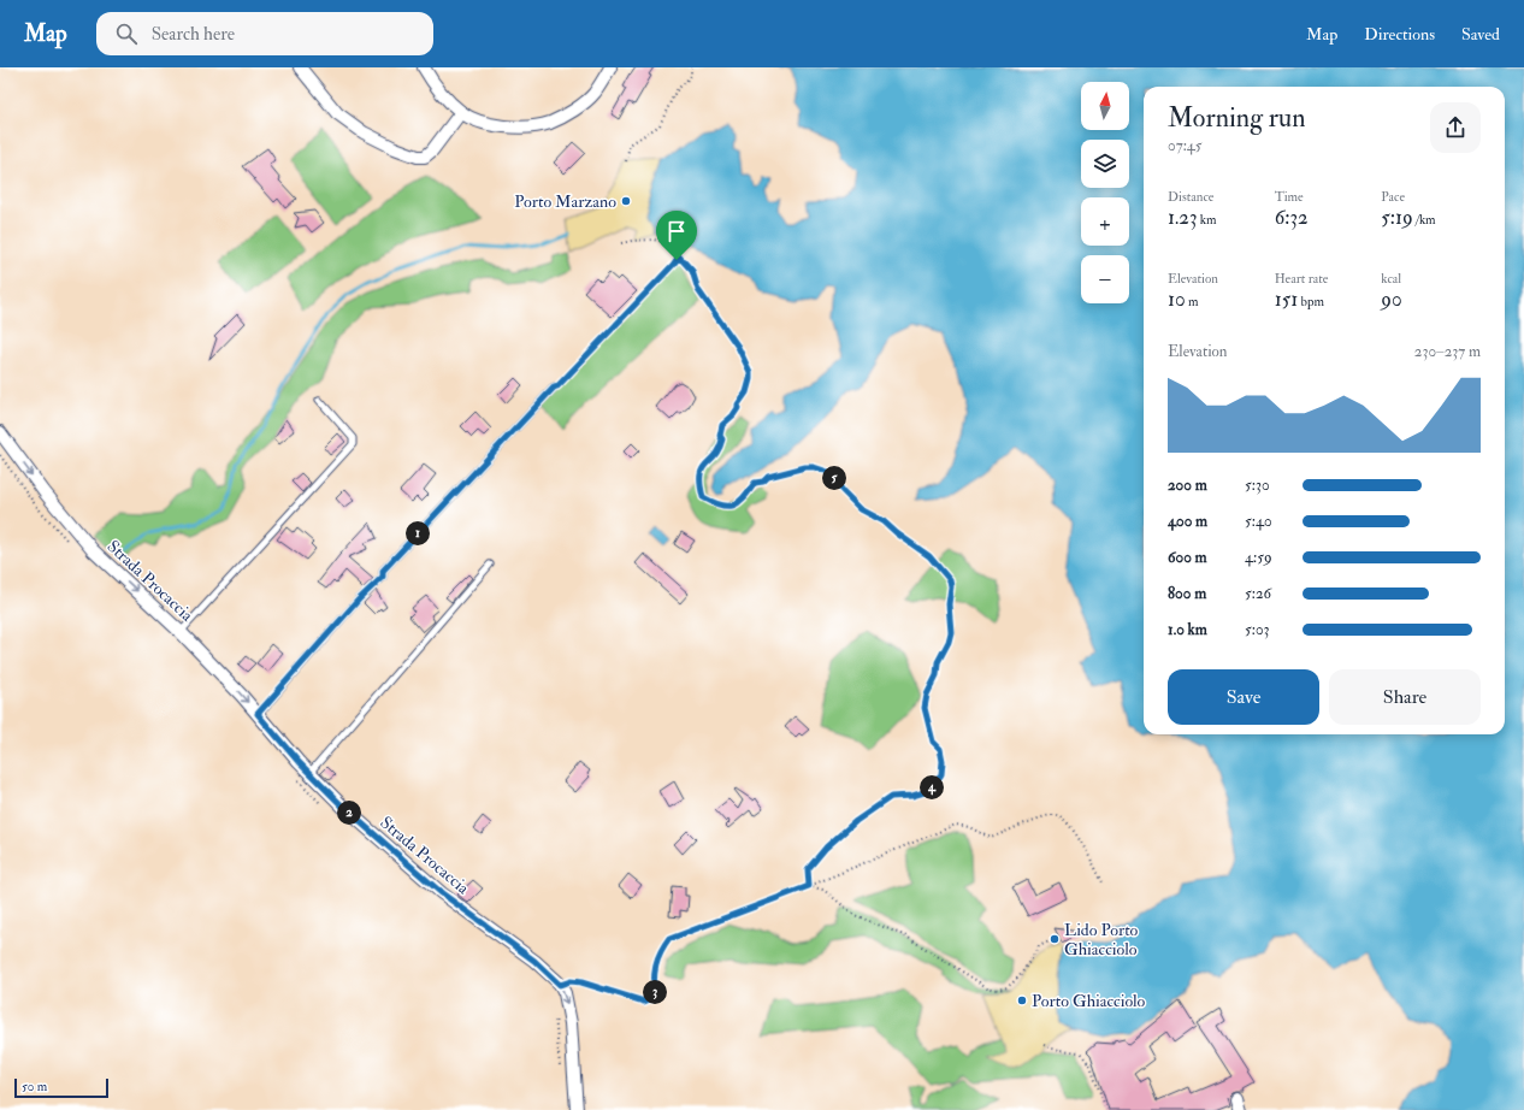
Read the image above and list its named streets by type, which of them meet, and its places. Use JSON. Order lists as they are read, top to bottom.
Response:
{
  "streets": {
    "street": ["Strada Procaccia"]
  },
  "one_way": ["Strada Procaccia"],
  "places": ["Porto Marzano", "Lido Porto Ghiacciolo", "Porto Ghiacciolo"],
  "scale_bar": "50 m",
  "north": "top",
  "page": {
    "header": "Map",
    "search": "Search here",
    "nav": ["Map", "Directions", "Saved"],
    "map_buttons": ["+", "−"],
    "heading": ["Morning run", "07:45"],
    "stats": [
      ["Distance", "1.23 km"],
      ["Time", "6:32"],
      ["Pace", "5:19 /km"],
      ["Elevation", "10 m"],
      ["Heart rate", "151 bpm"],
      ["kcal", "90"]
    ],
    "chart": ["Elevation", "230–237 m"],
    "pins": [
      "5",
      "1",
      "4",
      "2",
      "3"
    ],
    "list": [
      {
        "name": "200 m",
        "note": "5:30"
      },
      {
        "name": "400 m",
        "note": "5:40"
      },
      {
        "name": "600 m",
        "note": "4:59"
      },
      {
        "name": "800 m",
        "note": "5:26"
      },
      {
        "name": "1.0 km",
        "note": "5:03"
      }
    ],
    "buttons": ["Save", "Share"],
    "scale": "50 m"
  }
}
